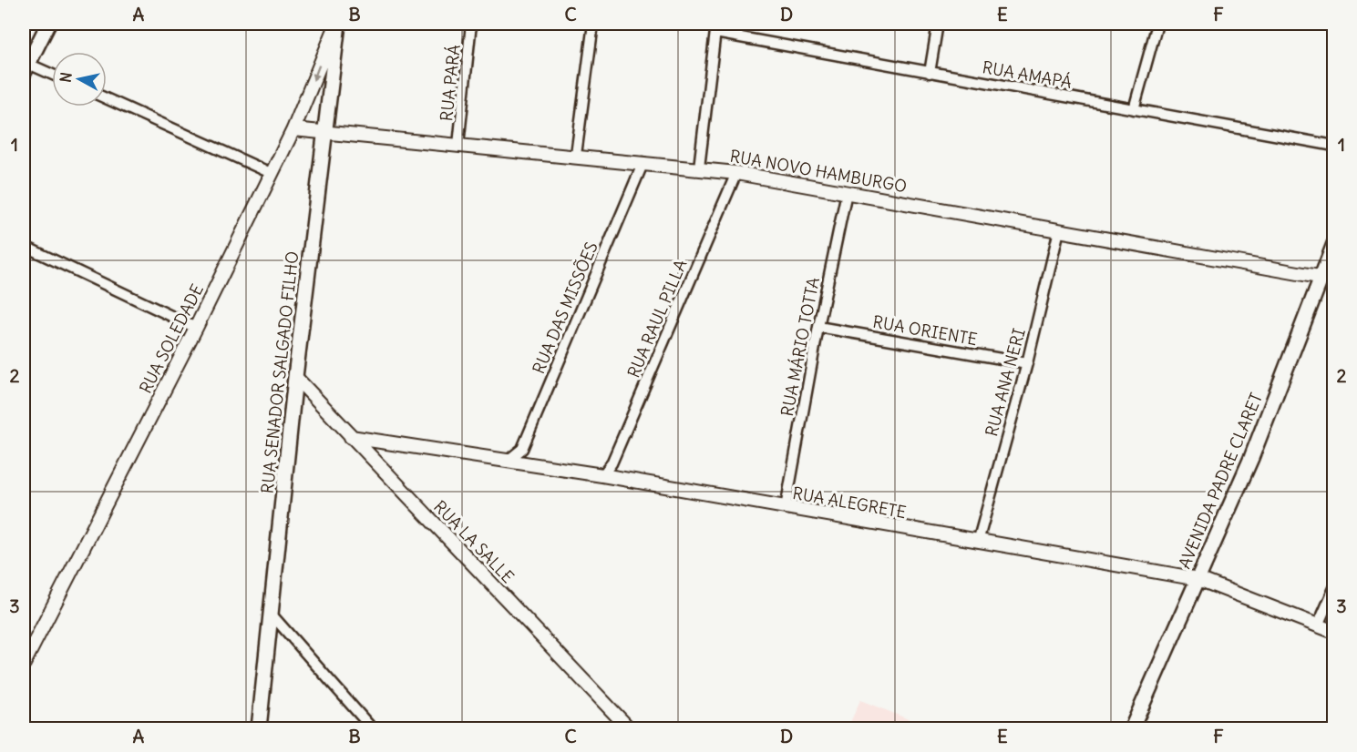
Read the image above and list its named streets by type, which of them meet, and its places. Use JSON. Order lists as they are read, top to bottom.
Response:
{
  "streets": {
    "main road": ["RUA SENADOR SALGADO FILHO", "AVENIDA PADRE CLARET"],
    "street": [
      "RUA AMAPÁ",
      "RUA PARÁ",
      "RUA NOVO HAMBURGO",
      "RUA DAS MISSÕES",
      "RUA RAUL PILLA",
      "RUA ORIENTE",
      "RUA SOLEDADE",
      "RUA MÁRIO TOTTA",
      "RUA ANA NERI",
      "RUA ALEGRETE",
      "RUA LA SALLE"
    ]
  },
  "crossings": [
    ["RUA PARÁ", "RUA NOVO HAMBURGO"],
    ["RUA NOVO HAMBURGO", "RUA DAS MISSÕES"],
    ["RUA NOVO HAMBURGO", "RUA RAUL PILLA"],
    ["RUA NOVO HAMBURGO", "RUA SOLEDADE"],
    ["RUA NOVO HAMBURGO", "RUA MÁRIO TOTTA"],
    ["RUA NOVO HAMBURGO", "RUA SENADOR SALGADO FILHO"],
    ["RUA NOVO HAMBURGO", "RUA ANA NERI"],
    ["RUA NOVO HAMBURGO", "AVENIDA PADRE CLARET"],
    ["RUA DAS MISSÕES", "RUA ALEGRETE"],
    ["RUA RAUL PILLA", "RUA ALEGRETE"],
    ["RUA ORIENTE", "RUA MÁRIO TOTTA"],
    ["RUA ORIENTE", "RUA ANA NERI"],
    ["RUA SOLEDADE", "RUA SENADOR SALGADO FILHO"],
    ["RUA MÁRIO TOTTA", "RUA ALEGRETE"],
    ["RUA SENADOR SALGADO FILHO", "RUA LA SALLE"],
    ["RUA ANA NERI", "RUA ALEGRETE"],
    ["AVENIDA PADRE CLARET", "RUA ALEGRETE"],
    ["RUA ALEGRETE", "RUA LA SALLE"]
  ],
  "north": "left",
  "grid": {
    "columns": [
      "A",
      "B",
      "C",
      "D",
      "E",
      "F"
    ],
    "rows": ["1", "2", "3"]
  }
}
